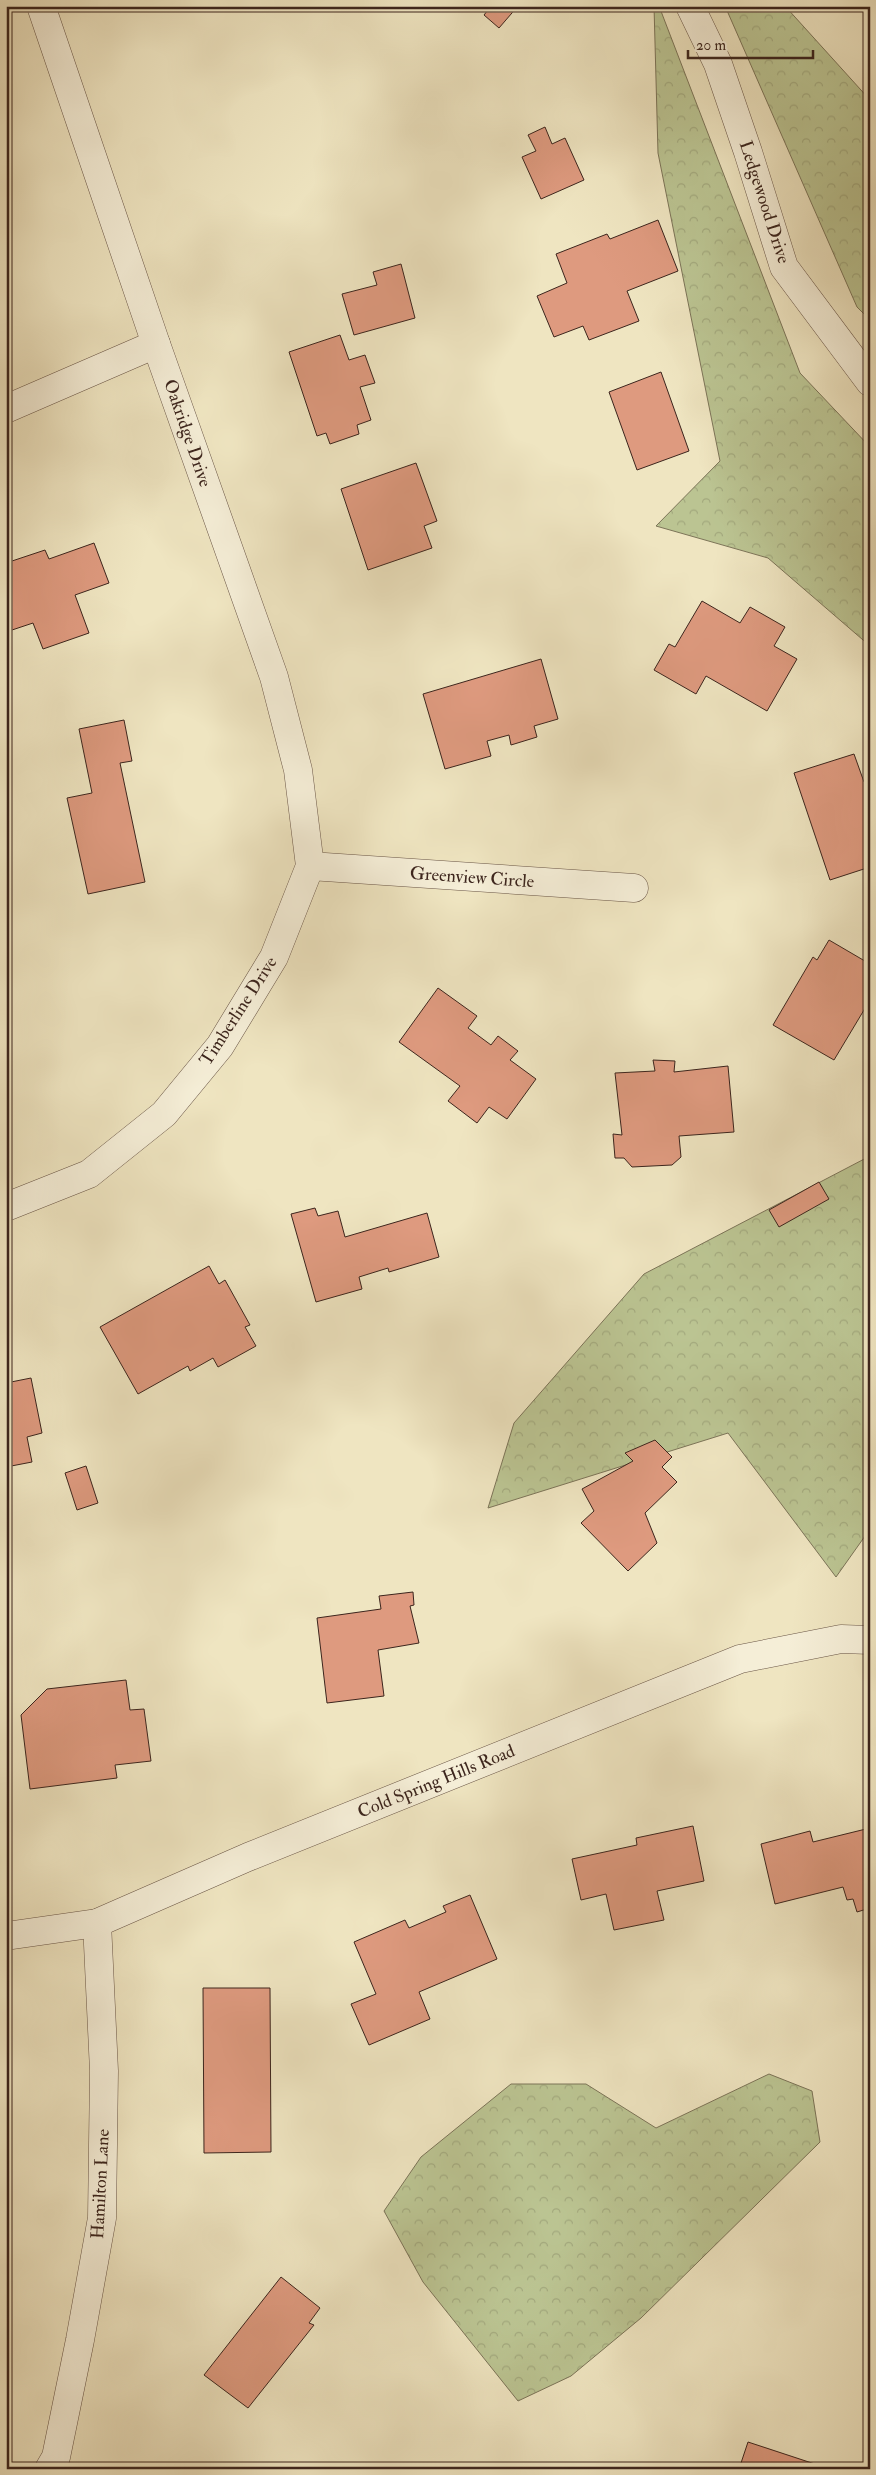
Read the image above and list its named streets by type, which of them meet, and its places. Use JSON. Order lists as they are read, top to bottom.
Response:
{
  "streets": {
    "street": [
      "Ledgewood Drive",
      "Oakridge Drive",
      "Greenview Circle",
      "Timberline Drive",
      "Cold Spring Hills Road",
      "Hamilton Lane"
    ]
  },
  "crossings": [
    ["Oakridge Drive", "Greenview Circle"],
    ["Oakridge Drive", "Timberline Drive"],
    ["Greenview Circle", "Timberline Drive"],
    ["Cold Spring Hills Road", "Hamilton Lane"]
  ],
  "scale_bar": "20 m"
}
